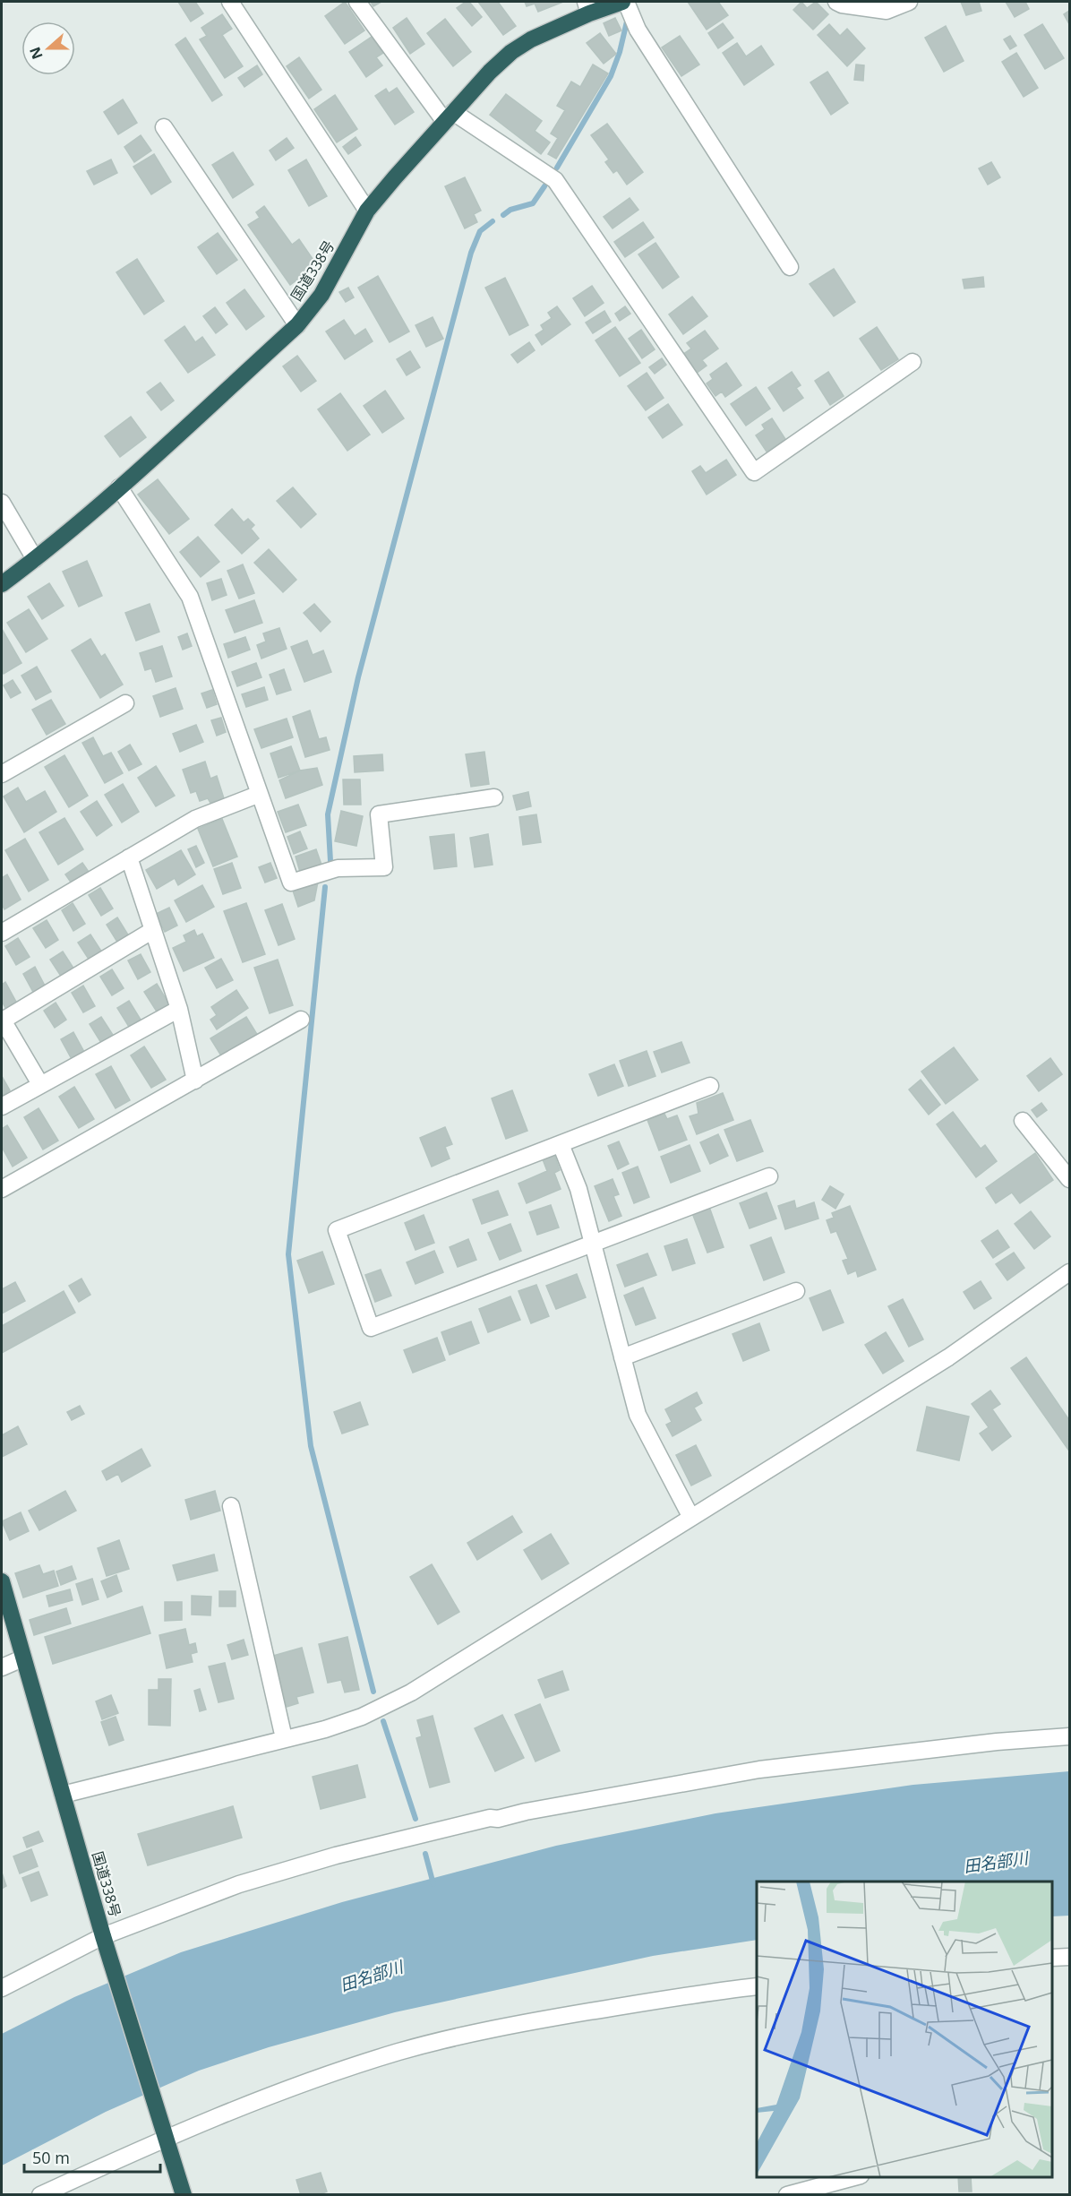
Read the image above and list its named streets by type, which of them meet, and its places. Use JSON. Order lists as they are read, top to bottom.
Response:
{
  "streets": {
    "highway": ["国道338号"]
  },
  "water": ["田名部川"],
  "scale_bar": "50 m",
  "north": "left"
}
